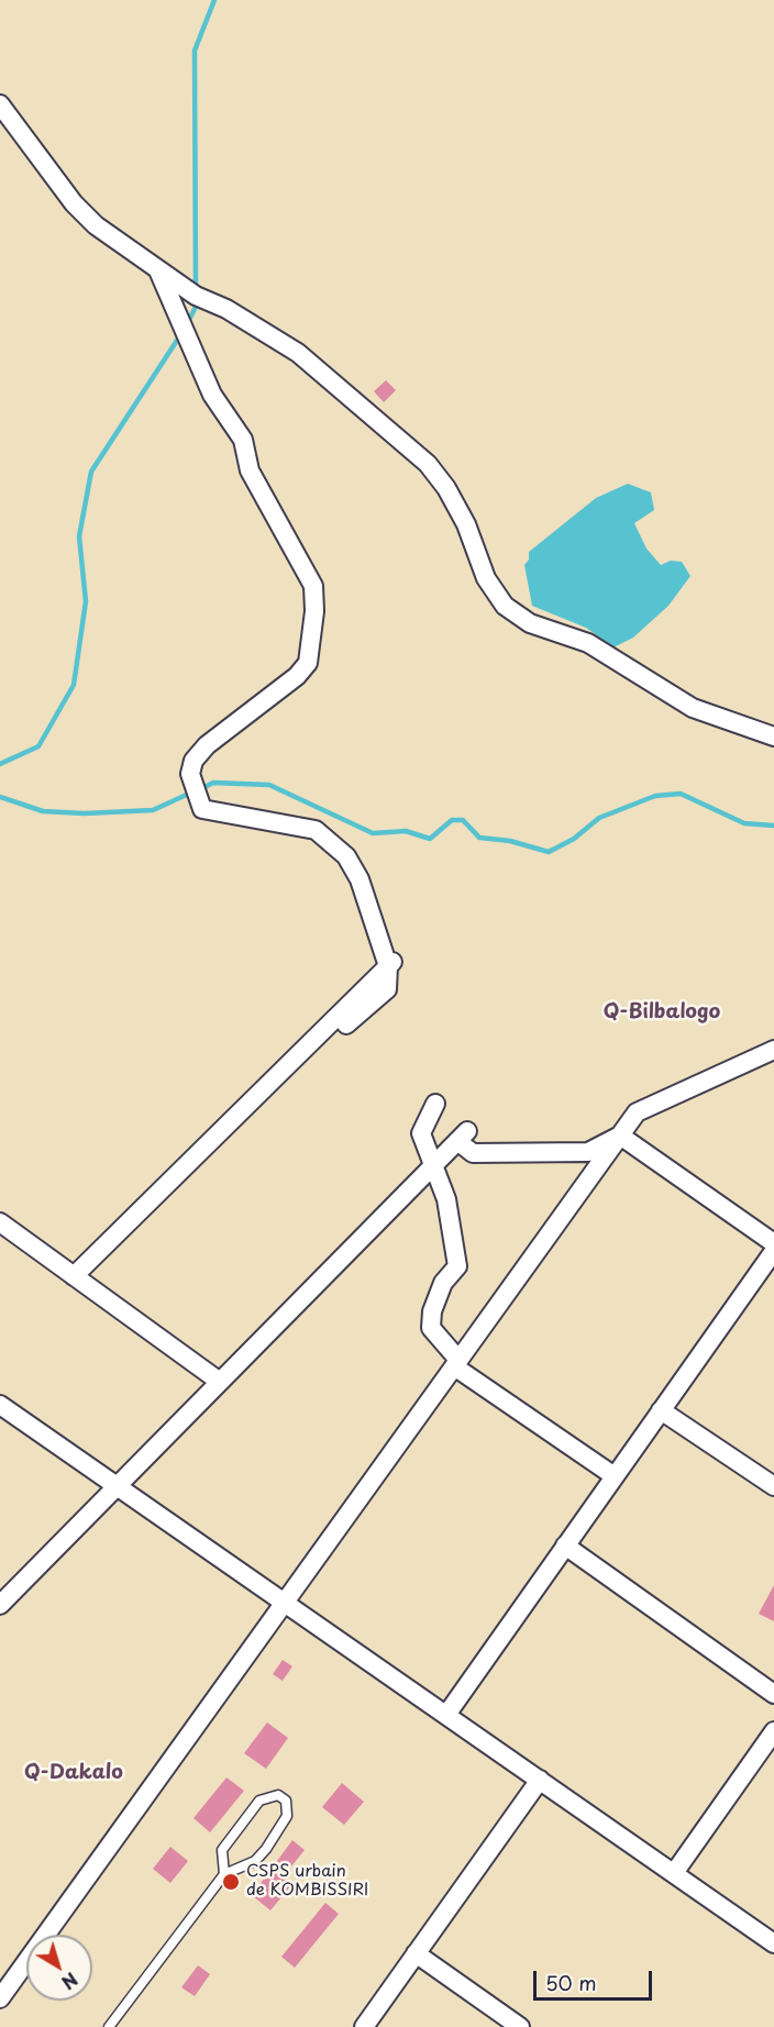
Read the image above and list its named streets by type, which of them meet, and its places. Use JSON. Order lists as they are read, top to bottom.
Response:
{
  "districts": ["Q-Bilbalogo", "Q-Dakalo"],
  "places": ["CSPS urbain de KOMBISSIRI"],
  "scale_bar": "50 m",
  "north": "bottom right"
}
